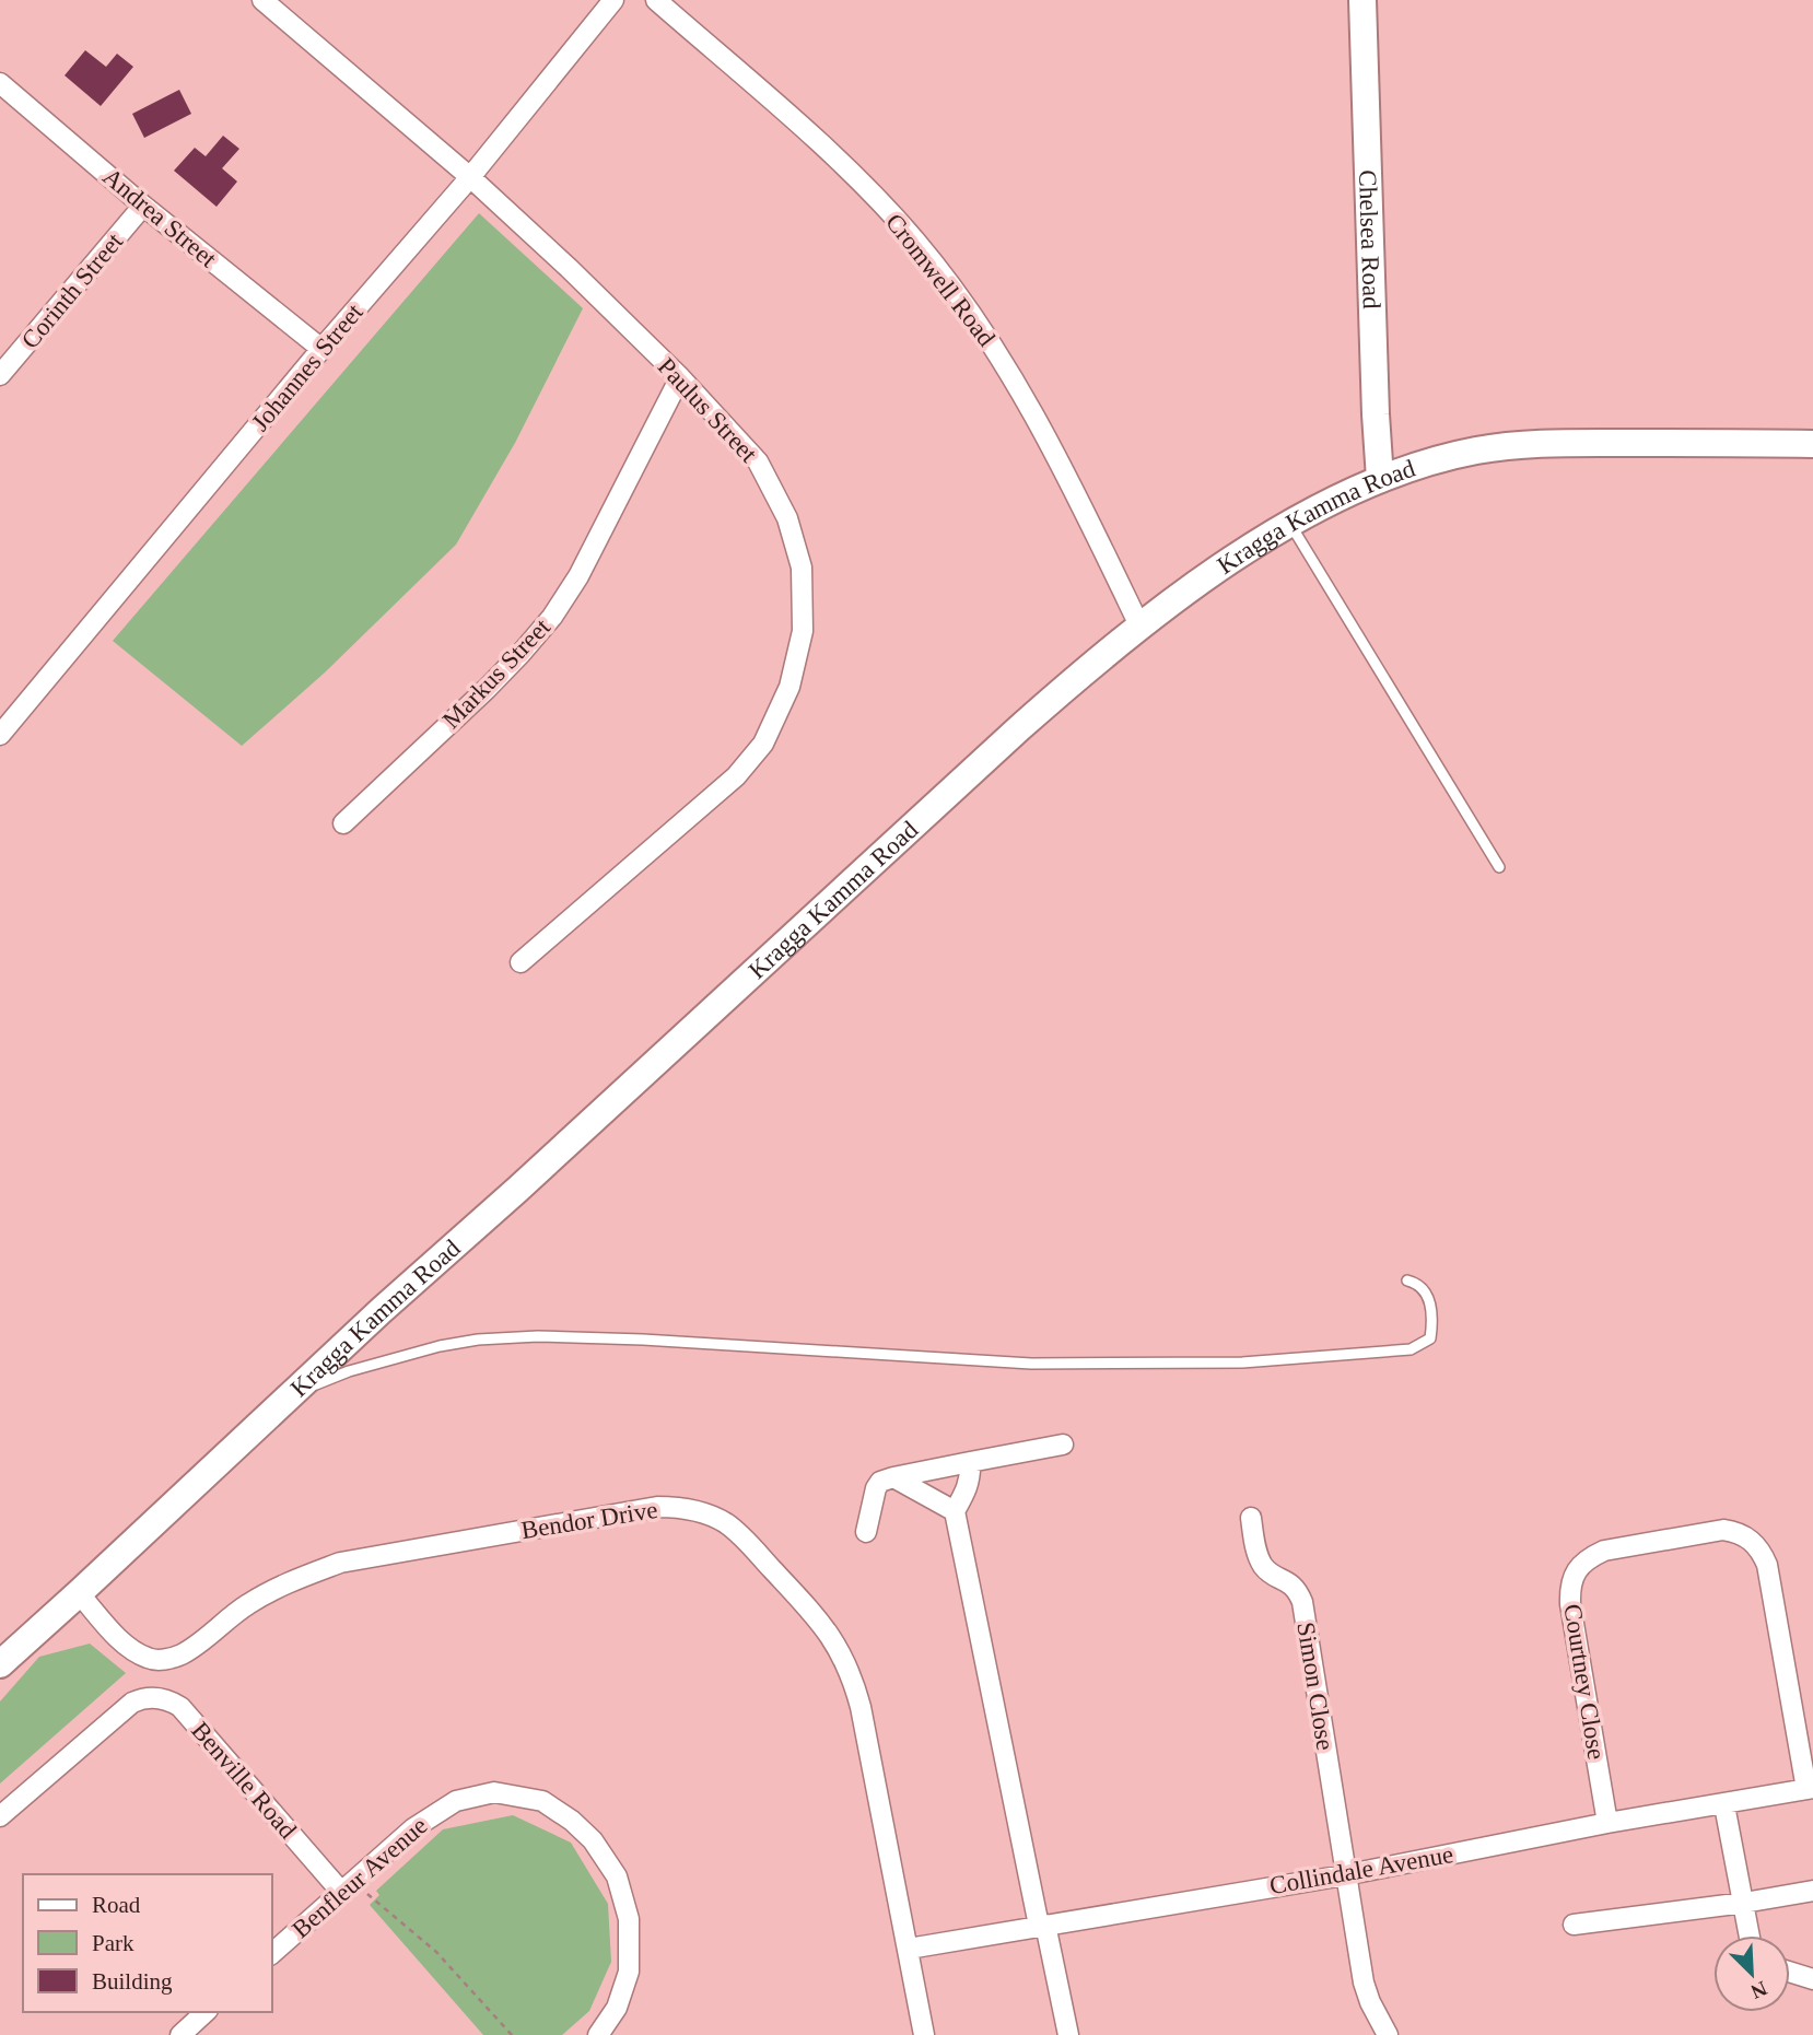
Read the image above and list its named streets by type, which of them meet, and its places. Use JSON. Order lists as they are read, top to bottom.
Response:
{
  "streets": {
    "main road": ["Chelsea Road", "Kragga Kamma Road"],
    "street": [
      "Andrea Street",
      "Cromwell Road",
      "Corinth Street",
      "Johannes Street",
      "Paulus Street",
      "Markus Street",
      "Bendor Drive",
      "Courtney Close",
      "Simon Close",
      "Benville Road",
      "Collindale Avenue",
      "Benfleur Avenue"
    ]
  },
  "crossings": [
    ["Andrea Street", "Corinth Street"],
    ["Andrea Street", "Johannes Street"],
    ["Chelsea Road", "Kragga Kamma Road"],
    ["Cromwell Road", "Kragga Kamma Road"],
    ["Johannes Street", "Paulus Street"],
    ["Paulus Street", "Markus Street"],
    ["Kragga Kamma Road", "Bendor Drive"],
    ["Bendor Drive", "Collindale Avenue"],
    ["Courtney Close", "Collindale Avenue"],
    ["Simon Close", "Collindale Avenue"],
    ["Benville Road", "Benfleur Avenue"]
  ],
  "legend": ["Road", "Park", "Building"],
  "north": "bottom right"
}
